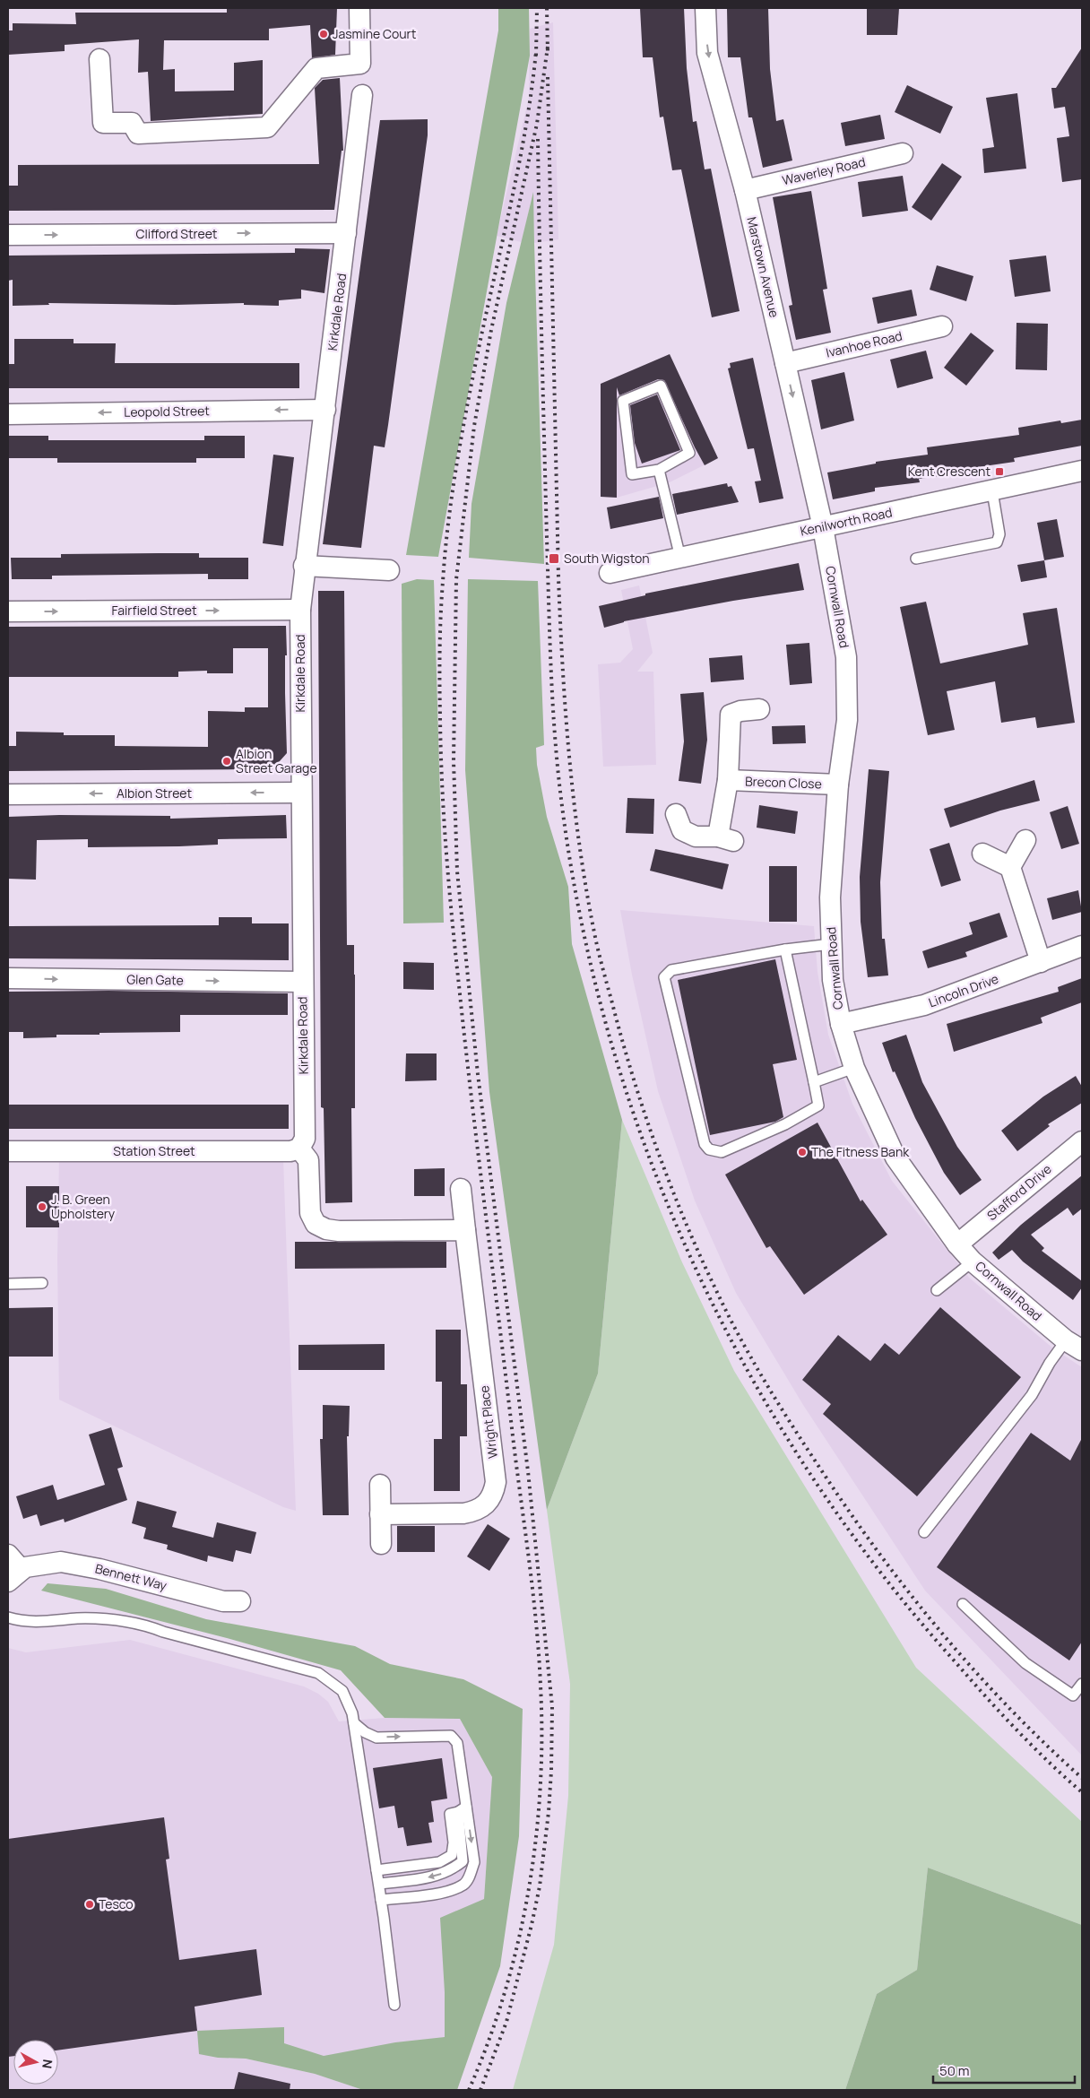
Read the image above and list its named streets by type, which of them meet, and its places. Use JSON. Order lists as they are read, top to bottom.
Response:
{
  "streets": {
    "street": [
      "Waverley Road",
      "Clifford Street",
      "Marstown Avenue",
      "Kirkdale Road",
      "Ivanhoe Road",
      "Leopold Street",
      "Kenilworth Road",
      "Cornwall Road",
      "Fairfield Street",
      "Brecon Close",
      "Albion Street",
      "Glen Gate",
      "Lincoln Drive",
      "Station Street",
      "Stafford Drive",
      "Wright Place",
      "Bennett Way"
    ]
  },
  "crossings": [
    ["Waverley Road", "Marstown Avenue"],
    ["Clifford Street", "Kirkdale Road"],
    ["Marstown Avenue", "Ivanhoe Road"],
    ["Marstown Avenue", "Kenilworth Road"],
    ["Marstown Avenue", "Cornwall Road"],
    ["Kirkdale Road", "Leopold Street"],
    ["Kirkdale Road", "Fairfield Street"],
    ["Kirkdale Road", "Albion Street"],
    ["Kirkdale Road", "Glen Gate"],
    ["Kirkdale Road", "Station Street"],
    ["Kenilworth Road", "Cornwall Road"],
    ["Cornwall Road", "Brecon Close"],
    ["Cornwall Road", "Lincoln Drive"],
    ["Cornwall Road", "Stafford Drive"]
  ],
  "one_way": [
    "Clifford Street",
    "Marstown Avenue",
    "Leopold Street",
    "Fairfield Street",
    "Albion Street",
    "Glen Gate"
  ],
  "places": {
    "other": [
      "Jasmine Court",
      "Albion Street Garage",
      "The Fitness Bank",
      "J. B. Green Upholstery",
      "Tesco"
    ],
    "transit": ["Kent Crescent", "South Wigston"]
  },
  "scale_bar": "50 m",
  "north": "right"
}
